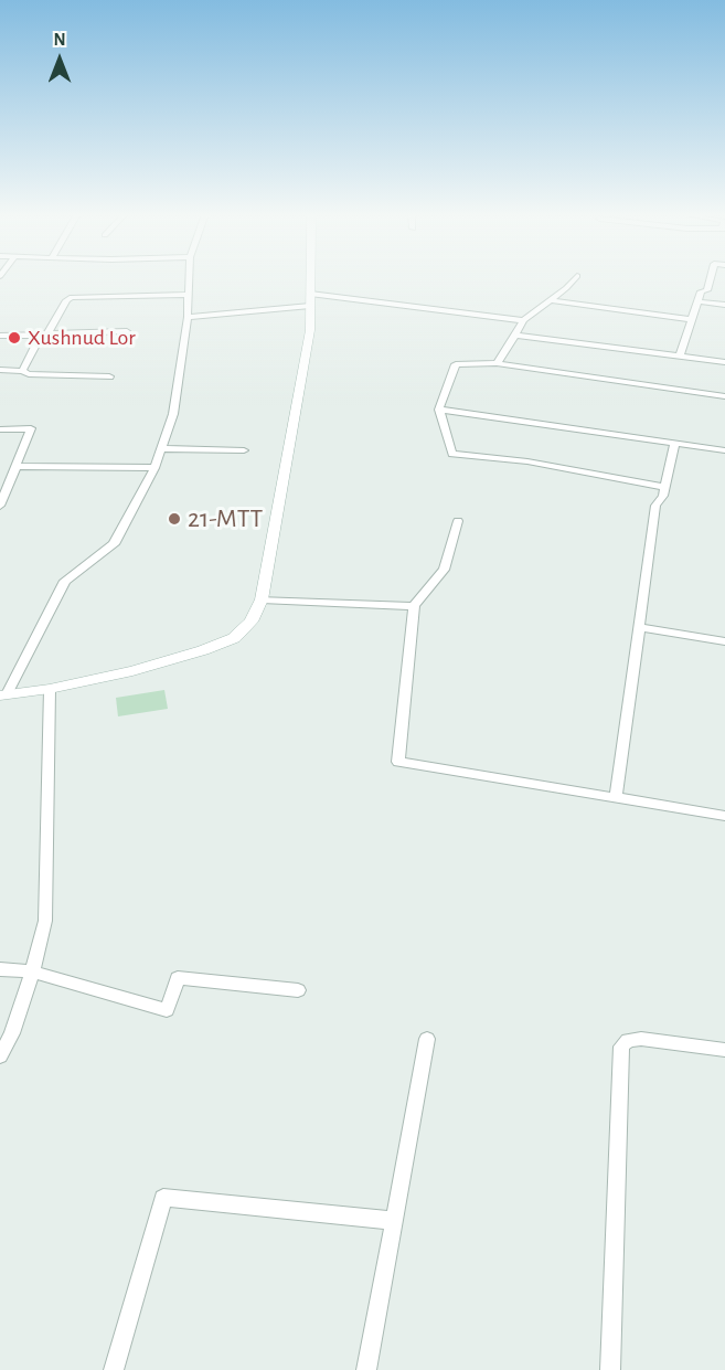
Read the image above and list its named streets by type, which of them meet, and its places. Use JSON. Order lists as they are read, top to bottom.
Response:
{
  "places": ["Xushnud Lor", "21-MTT"],
  "north": "top"
}
